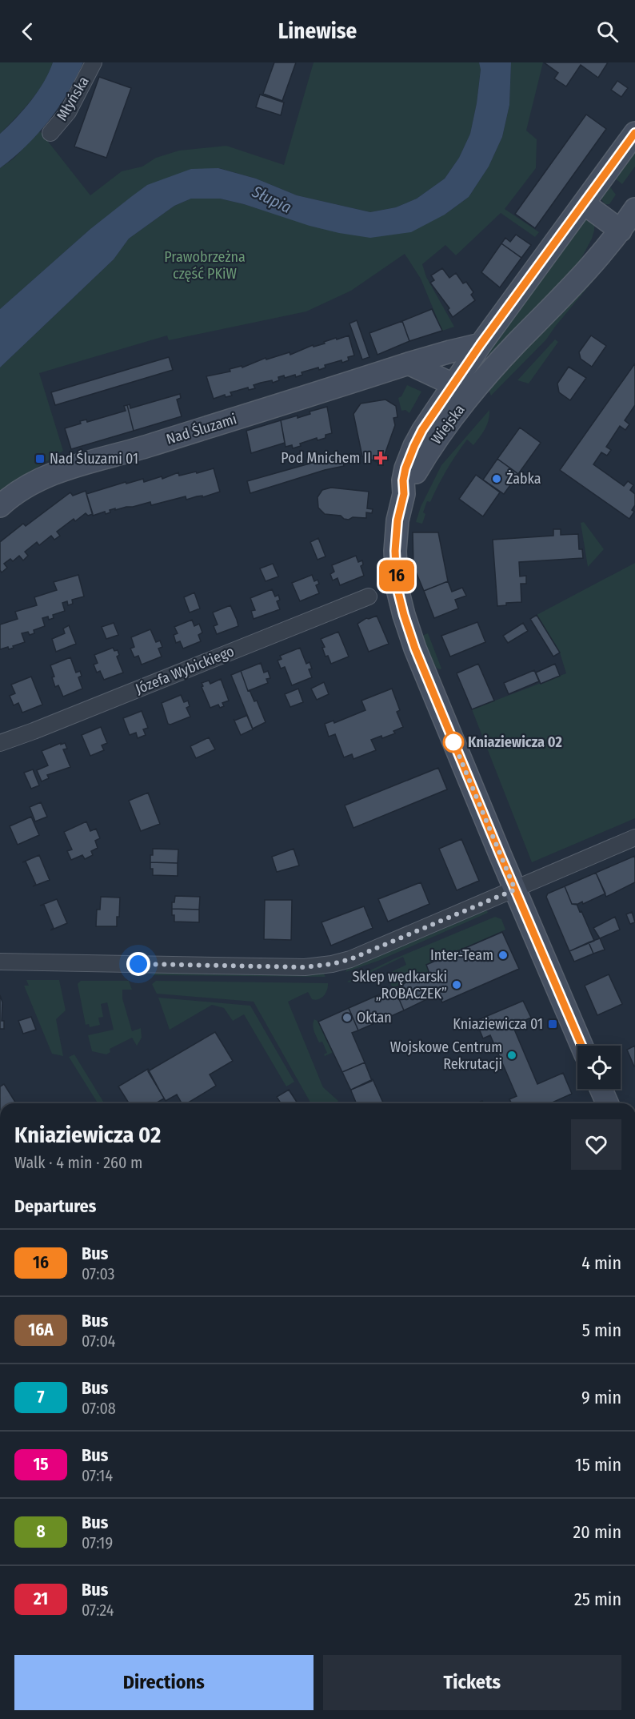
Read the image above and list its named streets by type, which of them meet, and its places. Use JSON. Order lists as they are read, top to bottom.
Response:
{
  "streets": {
    "main road": ["Wiejska", "Nad Śluzami"],
    "street": ["Młyńska", "Józefa Wybickiego"]
  },
  "crossings": [
    ["Wiejska", "Nad Śluzami"]
  ],
  "water": ["Słupia"],
  "parks": ["Prawobrzeżna część PKiW"],
  "places": {
    "health": ["Pod Mnichem II"],
    "transit": ["Nad Śluzami 01", "Kniaziewicza 01"],
    "other": [
      "Żabka",
      "Kniaziewicza 02",
      "Inter-Team",
      "Sklep wędkarski „ROBACZEK”",
      "Oktan",
      "Wojskowe Centrum Rekrutacji"
    ]
  },
  "lines": ["bus line 16"],
  "page": {
    "header": "Linewise",
    "on_map": "16",
    "heading": [
      ["Kniaziewicza 02", "Walk · 4 min · 260 m"],
      "Departures"
    ],
    "list": [
      {
        "mark": "16",
        "name": "Bus",
        "note": "07:03",
        "value": "4 min"
      },
      {
        "mark": "16A",
        "name": "Bus",
        "note": "07:04",
        "value": "5 min"
      },
      {
        "mark": "7",
        "name": "Bus",
        "note": "07:08",
        "value": "9 min"
      },
      {
        "mark": "15",
        "name": "Bus",
        "note": "07:14",
        "value": "15 min"
      },
      {
        "mark": "8",
        "name": "Bus",
        "note": "07:19",
        "value": "20 min"
      },
      {
        "mark": "21",
        "name": "Bus",
        "note": "07:24",
        "value": "25 min"
      }
    ],
    "buttons": ["Directions", "Tickets"]
  }
}
